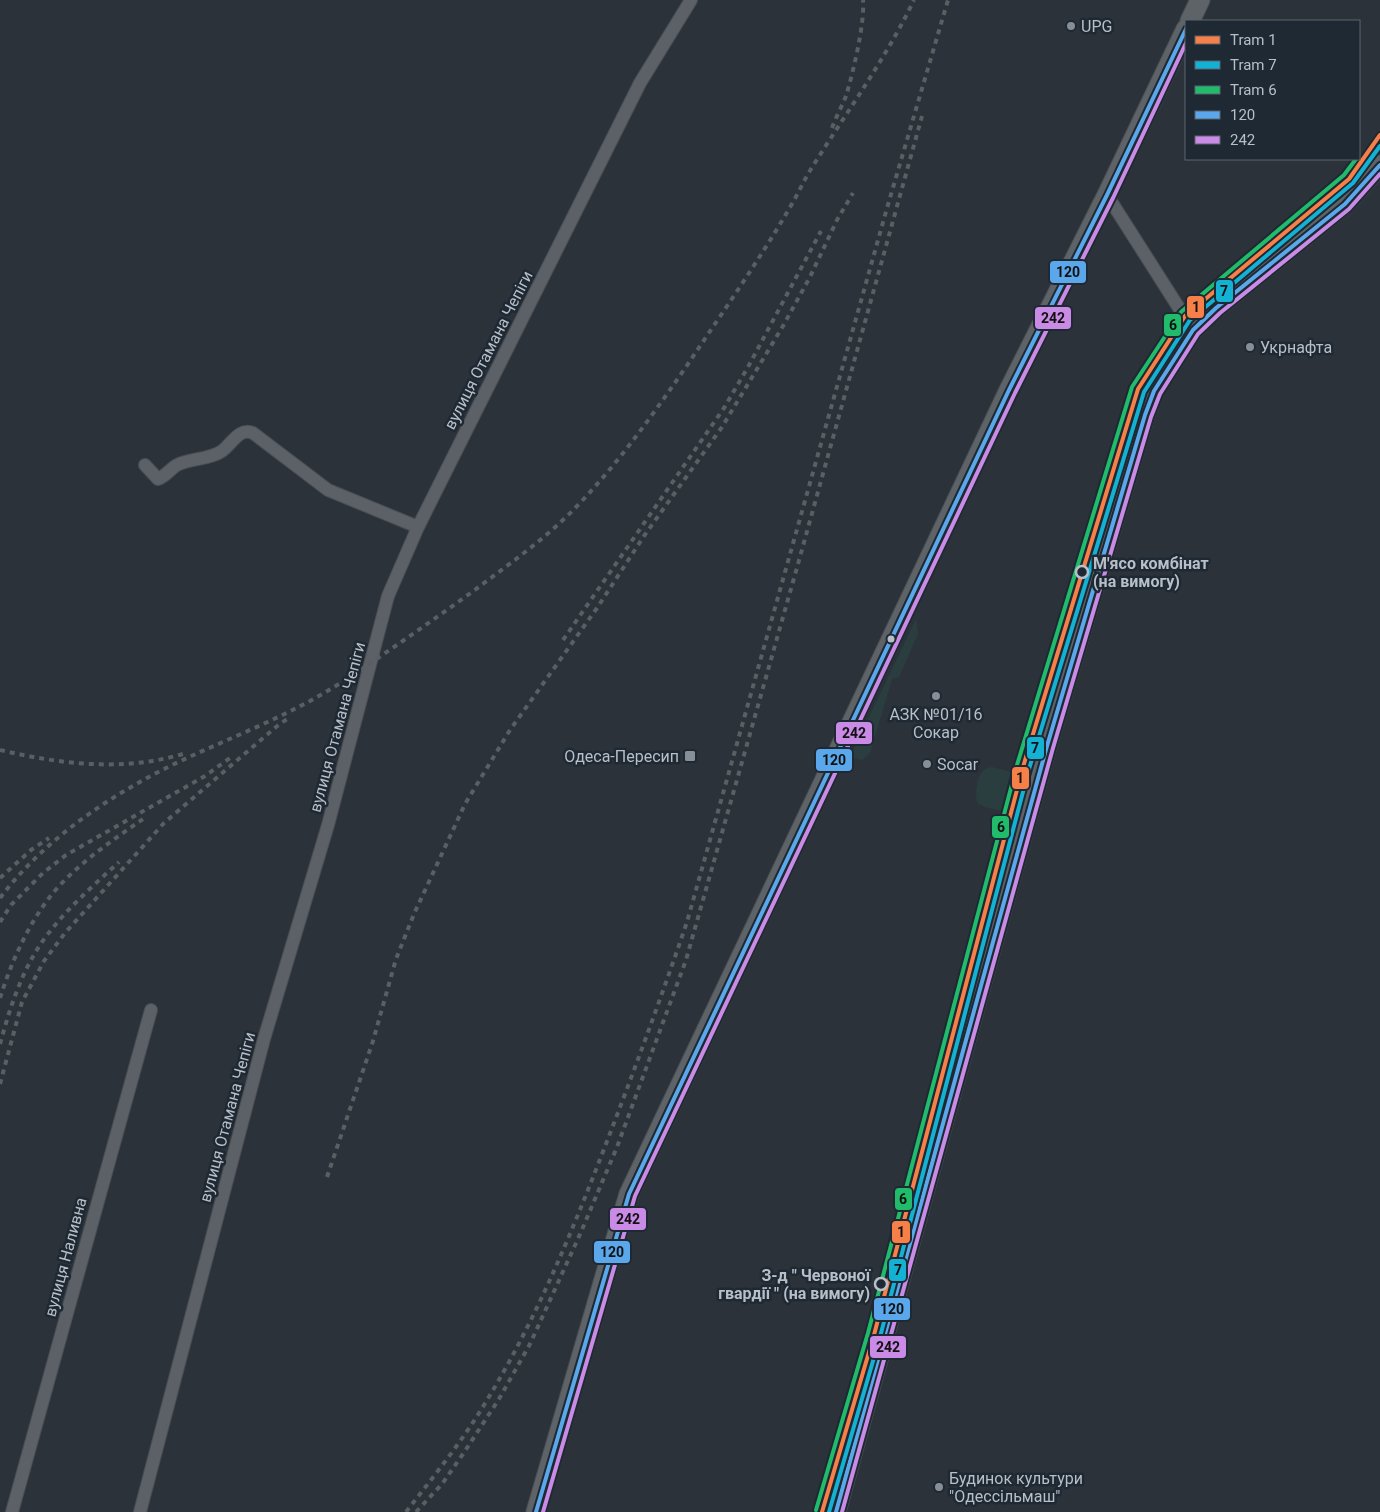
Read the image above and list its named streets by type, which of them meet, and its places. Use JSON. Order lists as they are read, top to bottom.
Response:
{
  "streets": {
    "street": ["вулиця Отамана Чепіги", "вулиця Наливна"]
  },
  "places": {
    "other": [
      "UPG",
      "Укрнафта",
      "М'ясо комбінат (на вимогу)",
      "АЗК №01/16 Сокар",
      "Socar",
      "З-д \" Червоної гвардії \" (на вимогу)",
      "Будинок культури \"Одессільмаш\""
    ],
    "transit": ["Одеса-Пересип"]
  },
  "lines": [
    "transit line 120",
    "transit line 242",
    "tram line 1",
    "tram line 7",
    "tram line 6"
  ],
  "legend": [
    "Tram 1",
    "Tram 7",
    "Tram 6",
    "120",
    "242"
  ]
}
